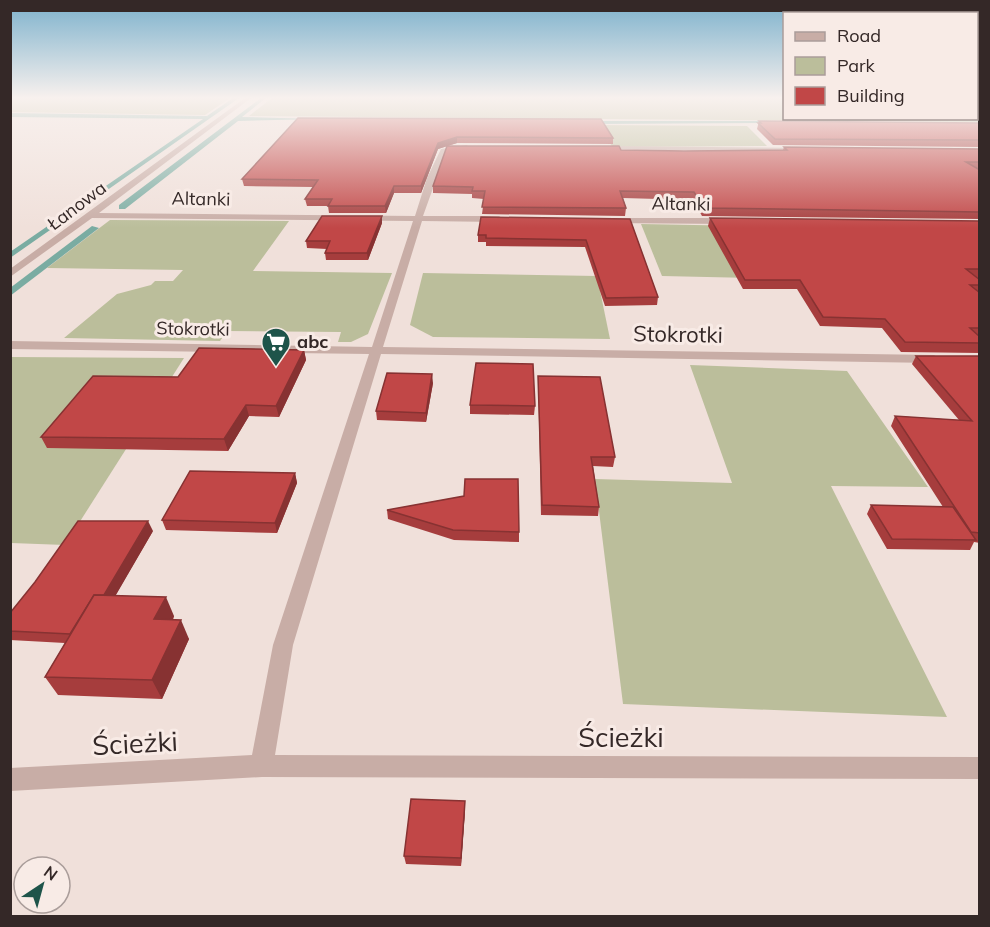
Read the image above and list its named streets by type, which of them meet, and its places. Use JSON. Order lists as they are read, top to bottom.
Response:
{
  "streets": {
    "street": [
      "Altanki",
      "Łanowa",
      "Stokrotki",
      "Ścieżki"
    ]
  },
  "crossings": [
    ["Altanki", "Łanowa"]
  ],
  "places": {
    "supermarket": ["abc"]
  },
  "legend": ["Road", "Park", "Building"],
  "north": "top right"
}
